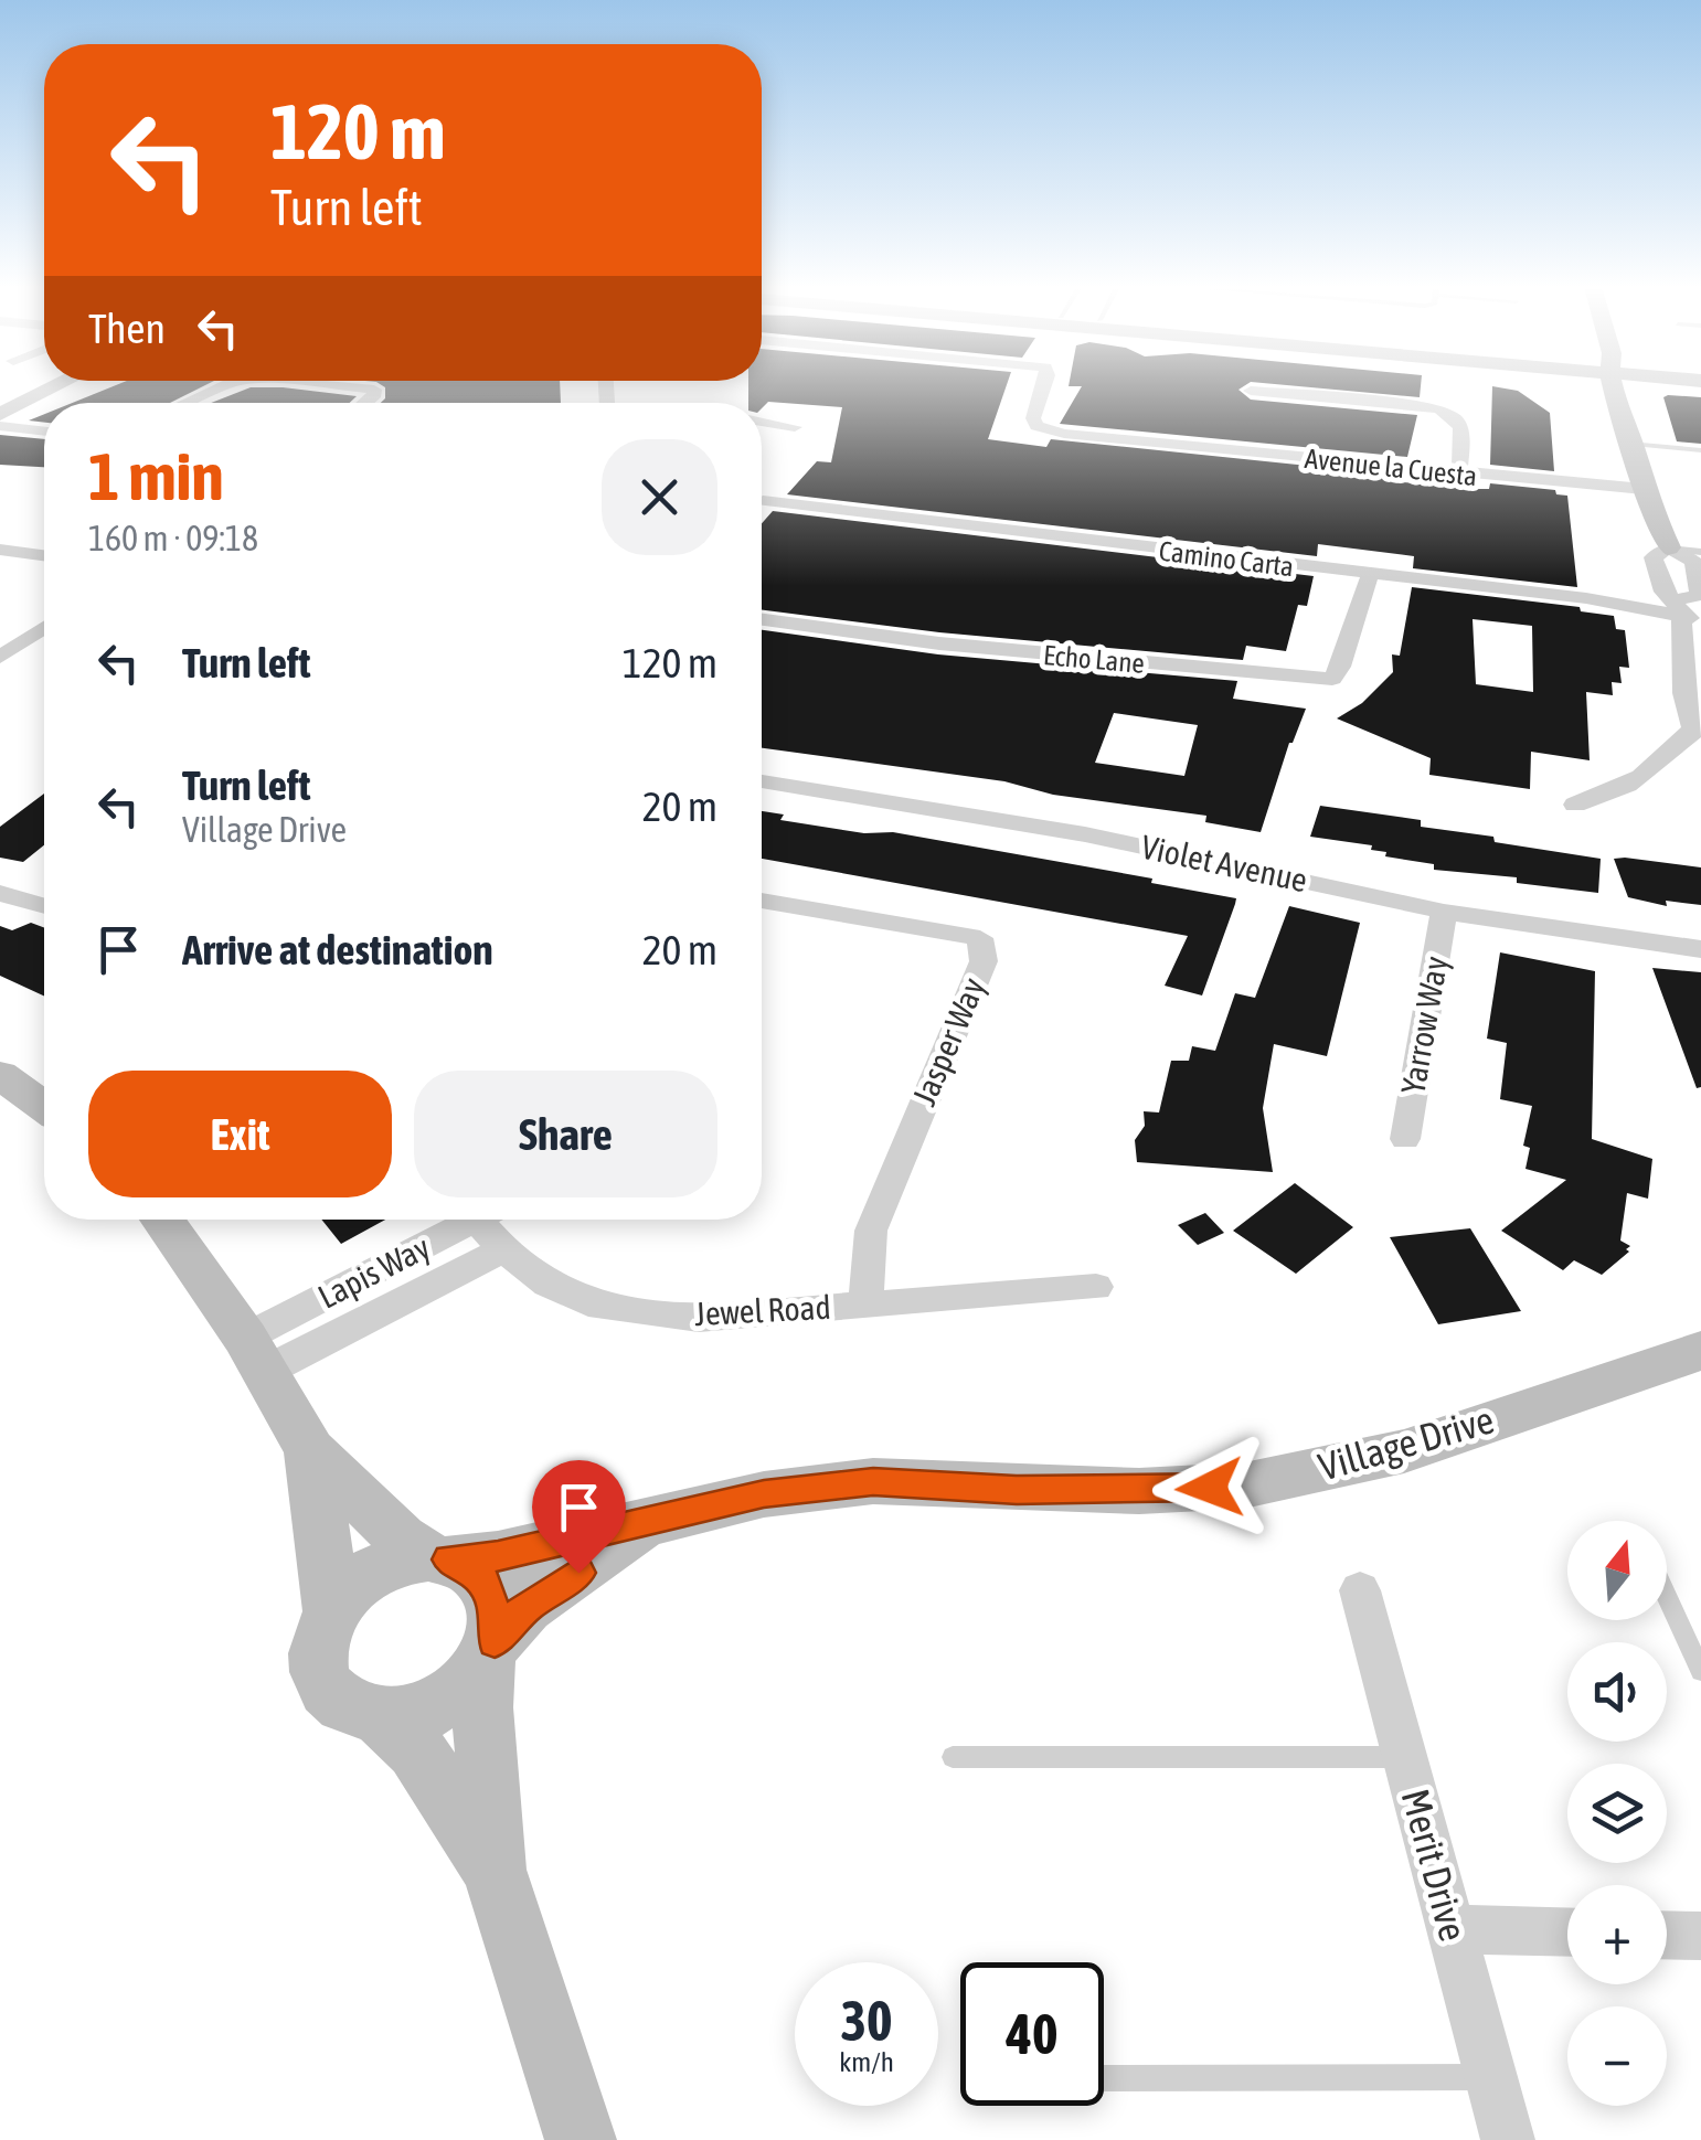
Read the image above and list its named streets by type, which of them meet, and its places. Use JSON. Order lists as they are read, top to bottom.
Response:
{
  "streets": {
    "street": [
      "Avenue la Cuesta",
      "Camino Carta",
      "Echo Lane",
      "Violet Avenue",
      "Yarrow Way",
      "Jasper Way",
      "Lapis Way",
      "Jewel Road",
      "Village Drive",
      "Merit Drive"
    ]
  },
  "crossings": [
    ["Camino Carta", "Echo Lane"],
    ["Violet Avenue", "Yarrow Way"],
    ["Jasper Way", "Jewel Road"],
    ["Lapis Way", "Jewel Road"]
  ],
  "north": "top",
  "page": {
    "turn": ["120 m", "Turn left"],
    "then": "Then",
    "heading": ["1 min", "160 m · 09:18"],
    "list": [
      {
        "name": "Turn left",
        "value": "120 m"
      },
      {
        "name": "Turn left",
        "note": "Village Drive",
        "value": "20 m"
      },
      {
        "name": "Arrive at destination",
        "value": "20 m"
      }
    ],
    "buttons": ["Exit", "Share"],
    "map_buttons": ["+", "−"],
    "speed": "30 km/h",
    "limit": "40"
  }
}
